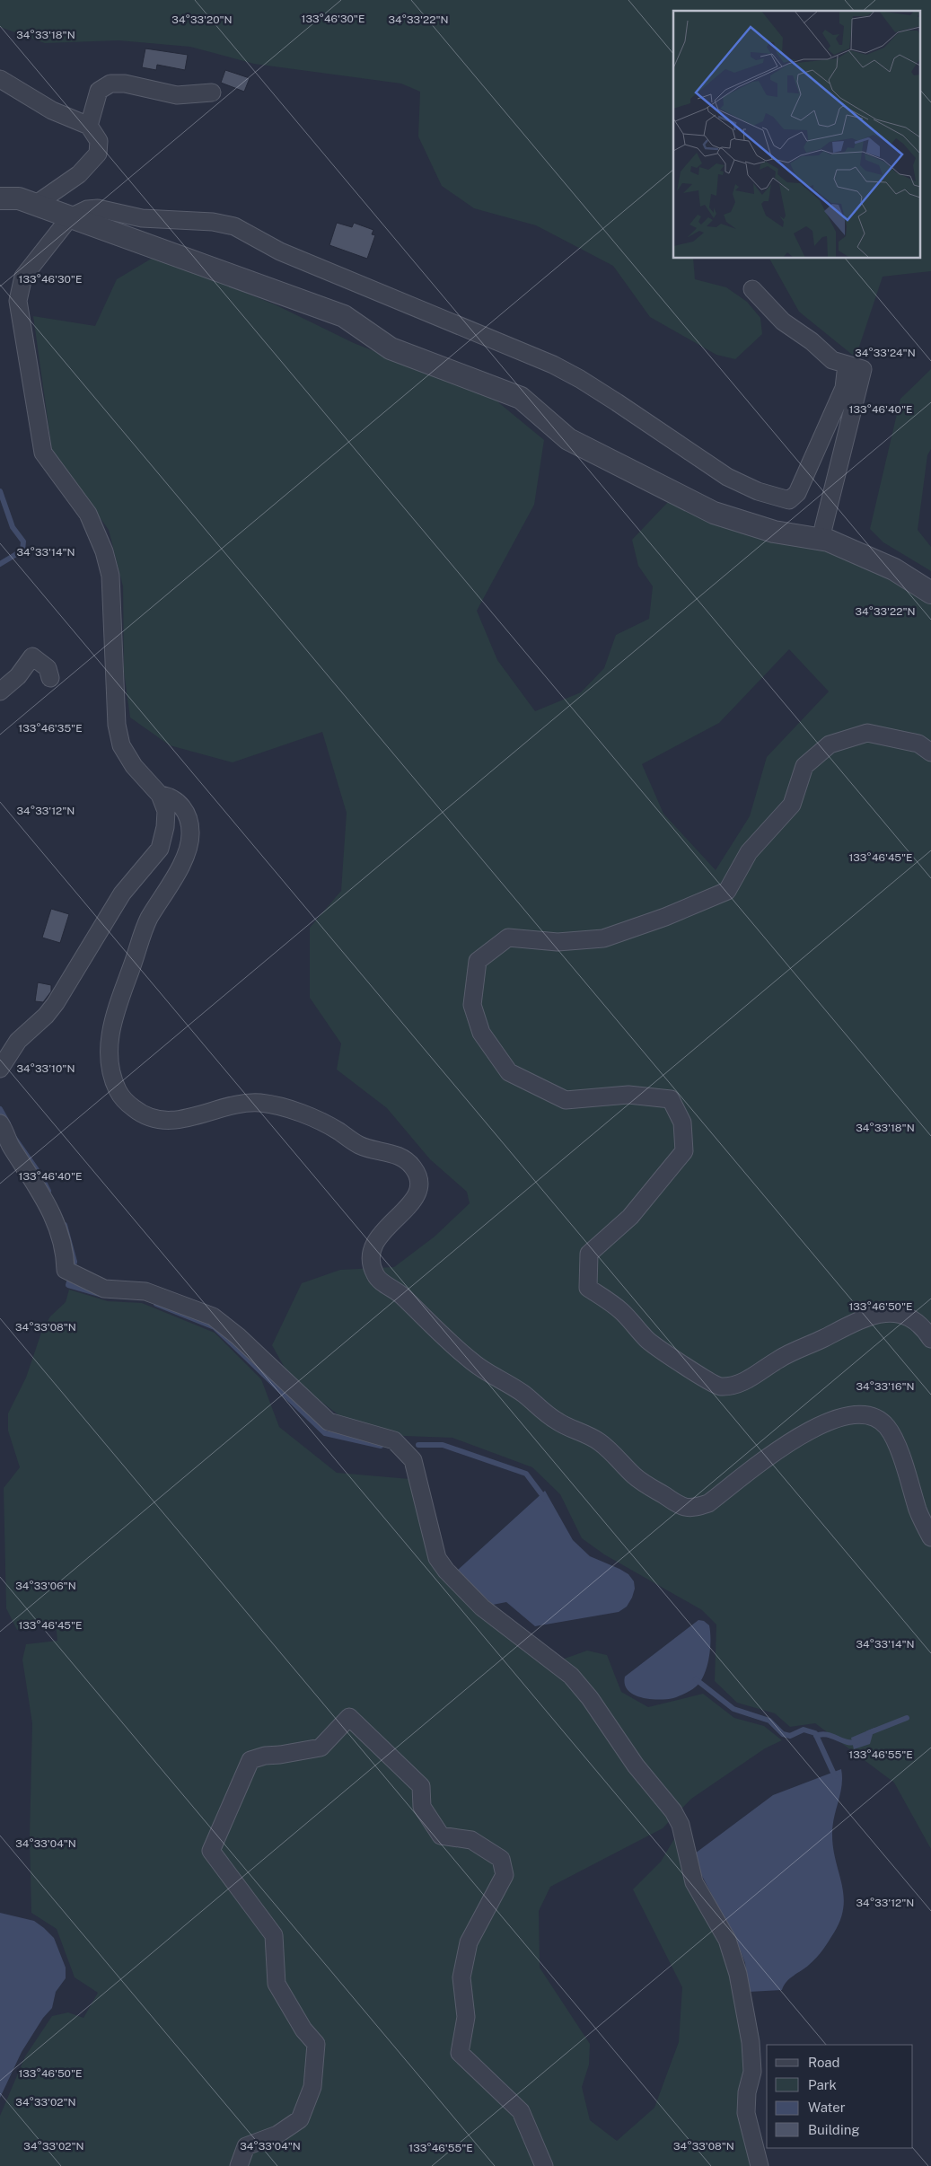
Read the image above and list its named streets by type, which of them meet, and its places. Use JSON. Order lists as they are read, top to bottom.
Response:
{
  "legend": [
    "Road",
    "Park",
    "Water",
    "Building"
  ],
  "coordinates": [
    "133°46'30\"E",
    "34°33'20\"N",
    "34°33'22\"N",
    "34°33'18\"N",
    "34°33'24\"N",
    "133°46'40\"E",
    "34°33'14\"N",
    "133°46'35\"E",
    "34°33'12\"N",
    "133°46'45\"E",
    "34°33'10\"N",
    "133°46'50\"E",
    "34°33'08\"N",
    "34°33'16\"N",
    "34°33'06\"N",
    "133°46'55\"E",
    "34°33'04\"N",
    "34°33'02\"N"
  ]
}
